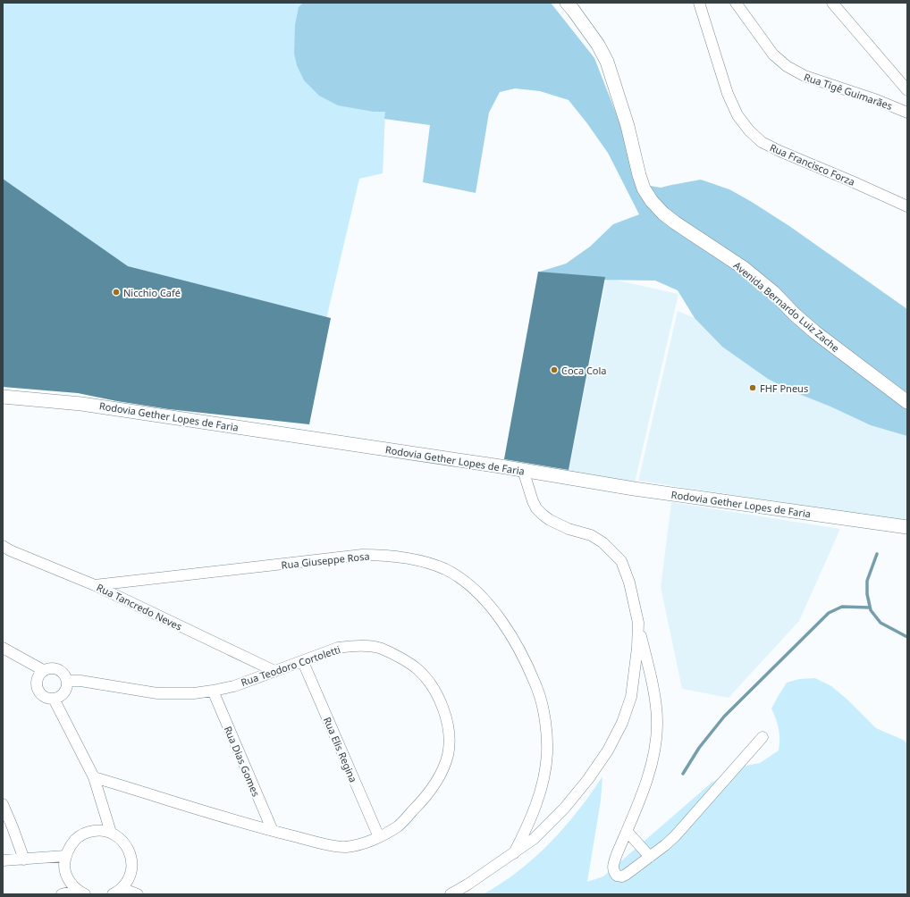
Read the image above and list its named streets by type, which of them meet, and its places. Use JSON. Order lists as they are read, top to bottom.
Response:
{
  "streets": {
    "street": [
      "Rua Tigê Guimarães",
      "Rua Francisco Forza",
      "Avenida Bernardo Luiz Zache",
      "Rodovia Gether Lopes de Faria",
      "Rua Giuseppe Rosa",
      "Rua Tancredo Neves",
      "Rua Teodoro Cortoletti",
      "Rua Elis Regina",
      "Rua Dias Gomes"
    ]
  },
  "crossings": [
    ["Rua Giuseppe Rosa", "Rua Tancredo Neves"],
    ["Rua Tancredo Neves", "Rua Teodoro Cortoletti"],
    ["Rua Teodoro Cortoletti", "Rua Elis Regina"],
    ["Rua Teodoro Cortoletti", "Rua Dias Gomes"]
  ],
  "places": ["Nicchio Café", "Coca Cola", "FHF Pneus"]
}
